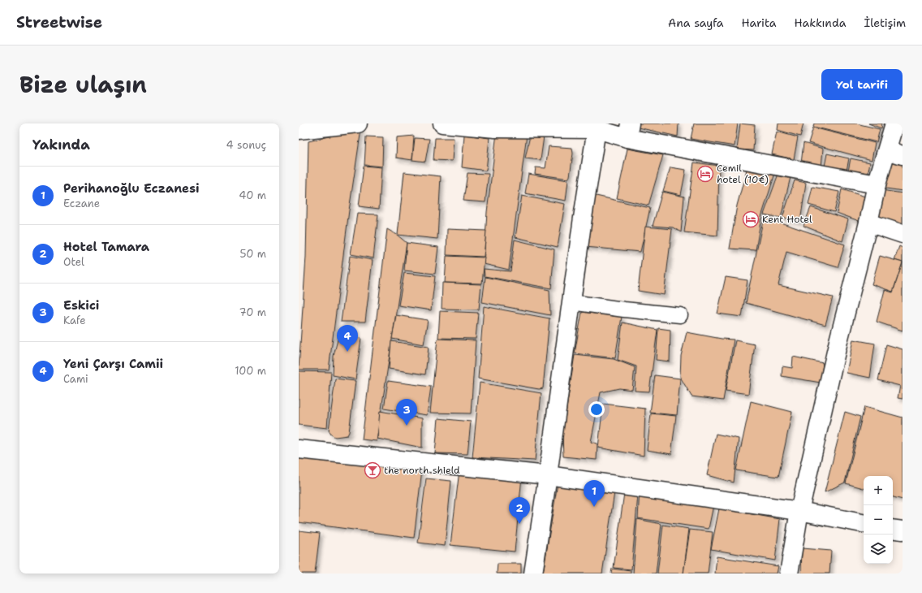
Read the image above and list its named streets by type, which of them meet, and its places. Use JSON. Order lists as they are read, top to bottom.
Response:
{
  "places": {
    "hotel": ["Cemil hotel (10€)", "Kent Hotel"],
    "bar": ["the north shield"]
  },
  "page": {
    "header": "Streetwise",
    "nav": [
      "Ana sayfa",
      "Harita",
      "Hakkında",
      "İletişim"
    ],
    "title": "Bize ulaşın",
    "buttons": "Yol tarifi",
    "heading": ["Yakında", "4 sonuç"],
    "list": [
      {
        "mark": "1",
        "name": "Perihanoğlu Eczanesi",
        "note": "Eczane",
        "value": "40 m"
      },
      {
        "mark": "2",
        "name": "Hotel Tamara",
        "note": "Otel",
        "value": "50 m"
      },
      {
        "mark": "3",
        "name": "Eskici",
        "note": "Kafe",
        "value": "70 m"
      },
      {
        "mark": "4",
        "name": "Yeni Çarşı Camii",
        "note": "Cami",
        "value": "100 m"
      }
    ],
    "pins": [
      "4",
      "3",
      "1",
      "2"
    ],
    "map_buttons": ["+", "−"]
  }
}
